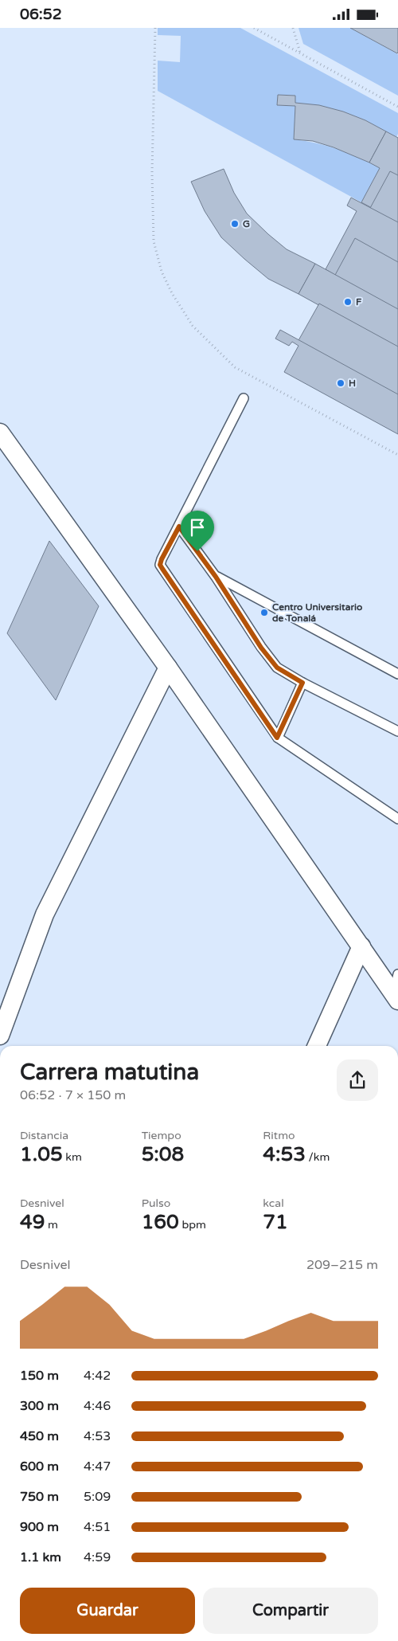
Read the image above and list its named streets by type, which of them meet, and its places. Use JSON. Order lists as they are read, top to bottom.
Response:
{
  "places": [
    "G",
    "F",
    "H",
    "Centro Universitario de Tonalá"
  ],
  "page": {
    "status": "06:52",
    "heading": ["Carrera matutina", "06:52 · 7 × 150 m"],
    "stats": [
      ["Distancia", "1.05 km"],
      ["Tiempo", "5:08"],
      ["Ritmo", "4:53 /km"],
      ["Desnivel", "49 m"],
      ["Pulso", "160 bpm"],
      ["kcal", "71"]
    ],
    "chart": ["Desnivel", "209–215 m"],
    "list": [
      {
        "name": "150 m",
        "note": "4:42"
      },
      {
        "name": "300 m",
        "note": "4:46"
      },
      {
        "name": "450 m",
        "note": "4:53"
      },
      {
        "name": "600 m",
        "note": "4:47"
      },
      {
        "name": "750 m",
        "note": "5:09"
      },
      {
        "name": "900 m",
        "note": "4:51"
      },
      {
        "name": "1.1 km",
        "note": "4:59"
      }
    ],
    "buttons": ["Guardar", "Compartir"]
  }
}
